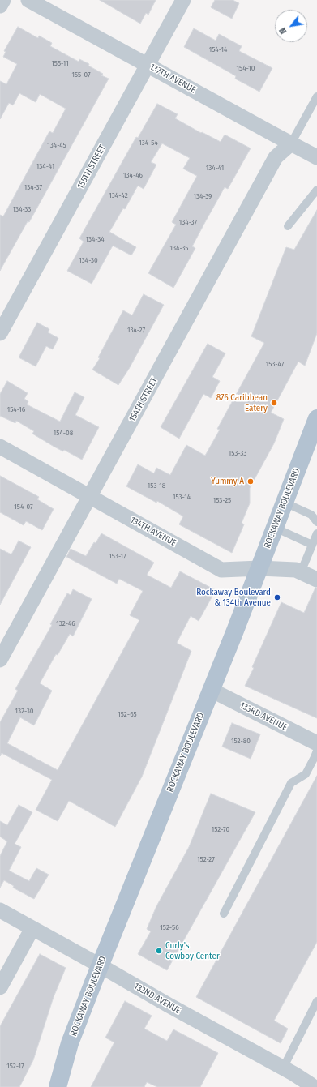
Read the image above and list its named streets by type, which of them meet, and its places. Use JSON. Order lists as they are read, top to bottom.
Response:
{
  "streets": {
    "main road": ["ROCKAWAY BOULEVARD"],
    "street": [
      "137TH AVENUE",
      "155TH STREET",
      "154TH STREET",
      "134TH AVENUE",
      "133RD AVENUE",
      "132ND AVENUE"
    ]
  },
  "crossings": [
    ["137TH AVENUE", "155TH STREET"],
    ["137TH AVENUE", "154TH STREET"],
    ["154TH STREET", "134TH AVENUE"],
    ["ROCKAWAY BOULEVARD", "134TH AVENUE"],
    ["ROCKAWAY BOULEVARD", "133RD AVENUE"],
    ["ROCKAWAY BOULEVARD", "132ND AVENUE"]
  ],
  "places": [
    "876 Caribbean Eatery",
    "Yummy A",
    "Rockaway Boulevard & 134th Avenue",
    "Curly's Cowboy Center"
  ],
  "house_numbers": [
    "154-14",
    "155-11",
    "154-10",
    "155-07",
    "134-54",
    "134-45",
    "134-41",
    "134-41",
    "134-46",
    "134-37",
    "134-42",
    "134-39",
    "134-33",
    "134-37",
    "134-34",
    "134-35",
    "134-30",
    "134-27",
    "153-47",
    "154-16",
    "154-08",
    "153-33",
    "153-18",
    "153-14",
    "153-25",
    "154-07",
    "153-17",
    "132-46",
    "132-30",
    "152-65",
    "152-80",
    "152-70",
    "152-27",
    "152-56",
    "152-17"
  ],
  "north": "bottom left"
}
